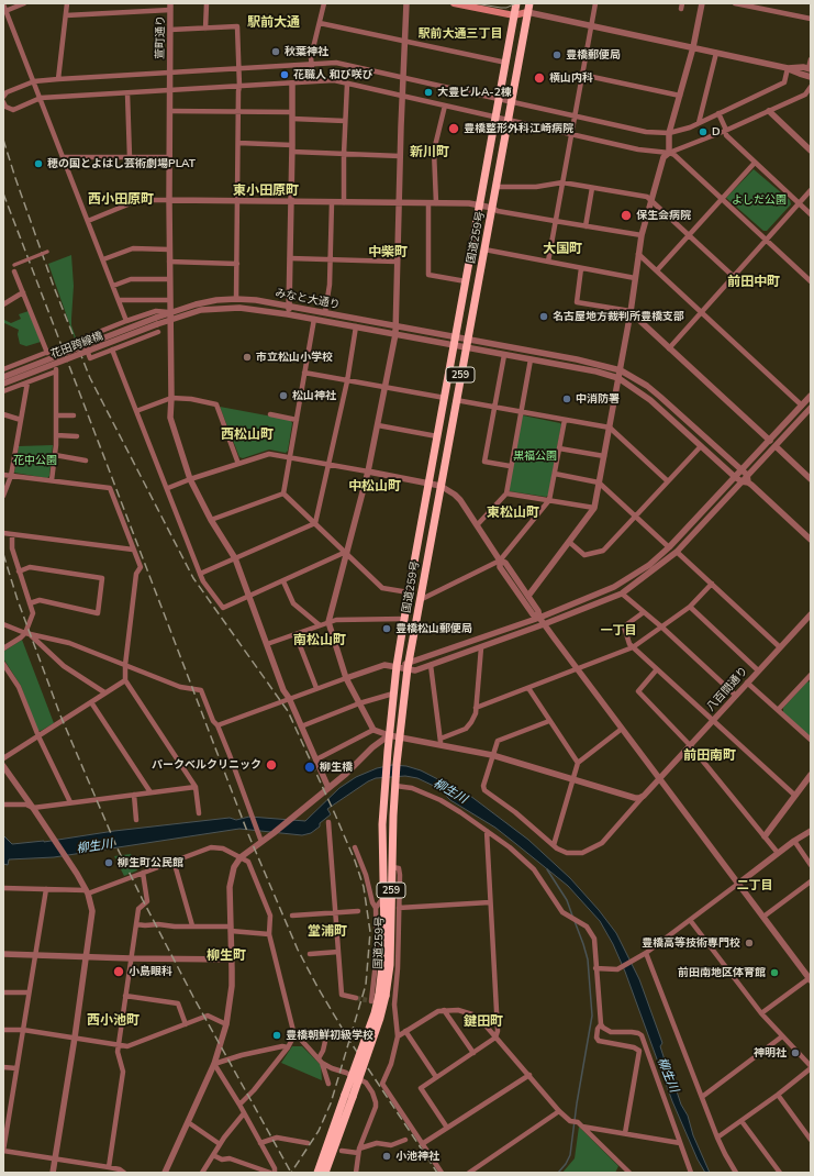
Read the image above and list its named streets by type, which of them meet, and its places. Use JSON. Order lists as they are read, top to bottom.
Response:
{
  "streets": {
    "highway": ["国道259号", "259"],
    "street": [
      "萱町通り",
      "みなと大通り",
      "花田跨線橋",
      "八百間通り"
    ]
  },
  "crossings": [
    ["萱町通り", "みなと大通り"],
    ["国道259号", "みなと大通り"],
    ["みなと大通り", "花田跨線橋"]
  ],
  "districts": [
    "駅前大通",
    "駅前大通三丁目",
    "新川町",
    "東小田原町",
    "西小田原町",
    "大国町",
    "中柴町",
    "前田中町",
    "西松山町",
    "中松山町",
    "東松山町",
    "一丁目",
    "南松山町",
    "前田南町",
    "二丁目",
    "堂浦町",
    "柳生町",
    "西小池町",
    "鍵田町"
  ],
  "water": ["柳生川"],
  "parks": ["よしだ公園", "黒福公園", "花中公園"],
  "places": [
    "秋葉神社",
    "豊橋郵便局",
    "花職人 和び咲び",
    "横山内科",
    "大豊ビルA-2棟",
    "豊橋整形外科江崎病院",
    "D",
    "穂の国とよはし芸術劇場PLAT",
    "保生会病院",
    "名古屋地方裁判所豊橋支部",
    "市立松山小学校",
    "松山神社",
    "中消防署",
    "豊橋松山郵便局",
    "パークベルクリニック",
    "柳生橋",
    "柳生町公民館",
    "豊橋高等技術専門校",
    "小島眼科",
    "前田南地区体育館",
    "豊橋朝鮮初級学校",
    "神明社",
    "小池神社"
  ]
}
